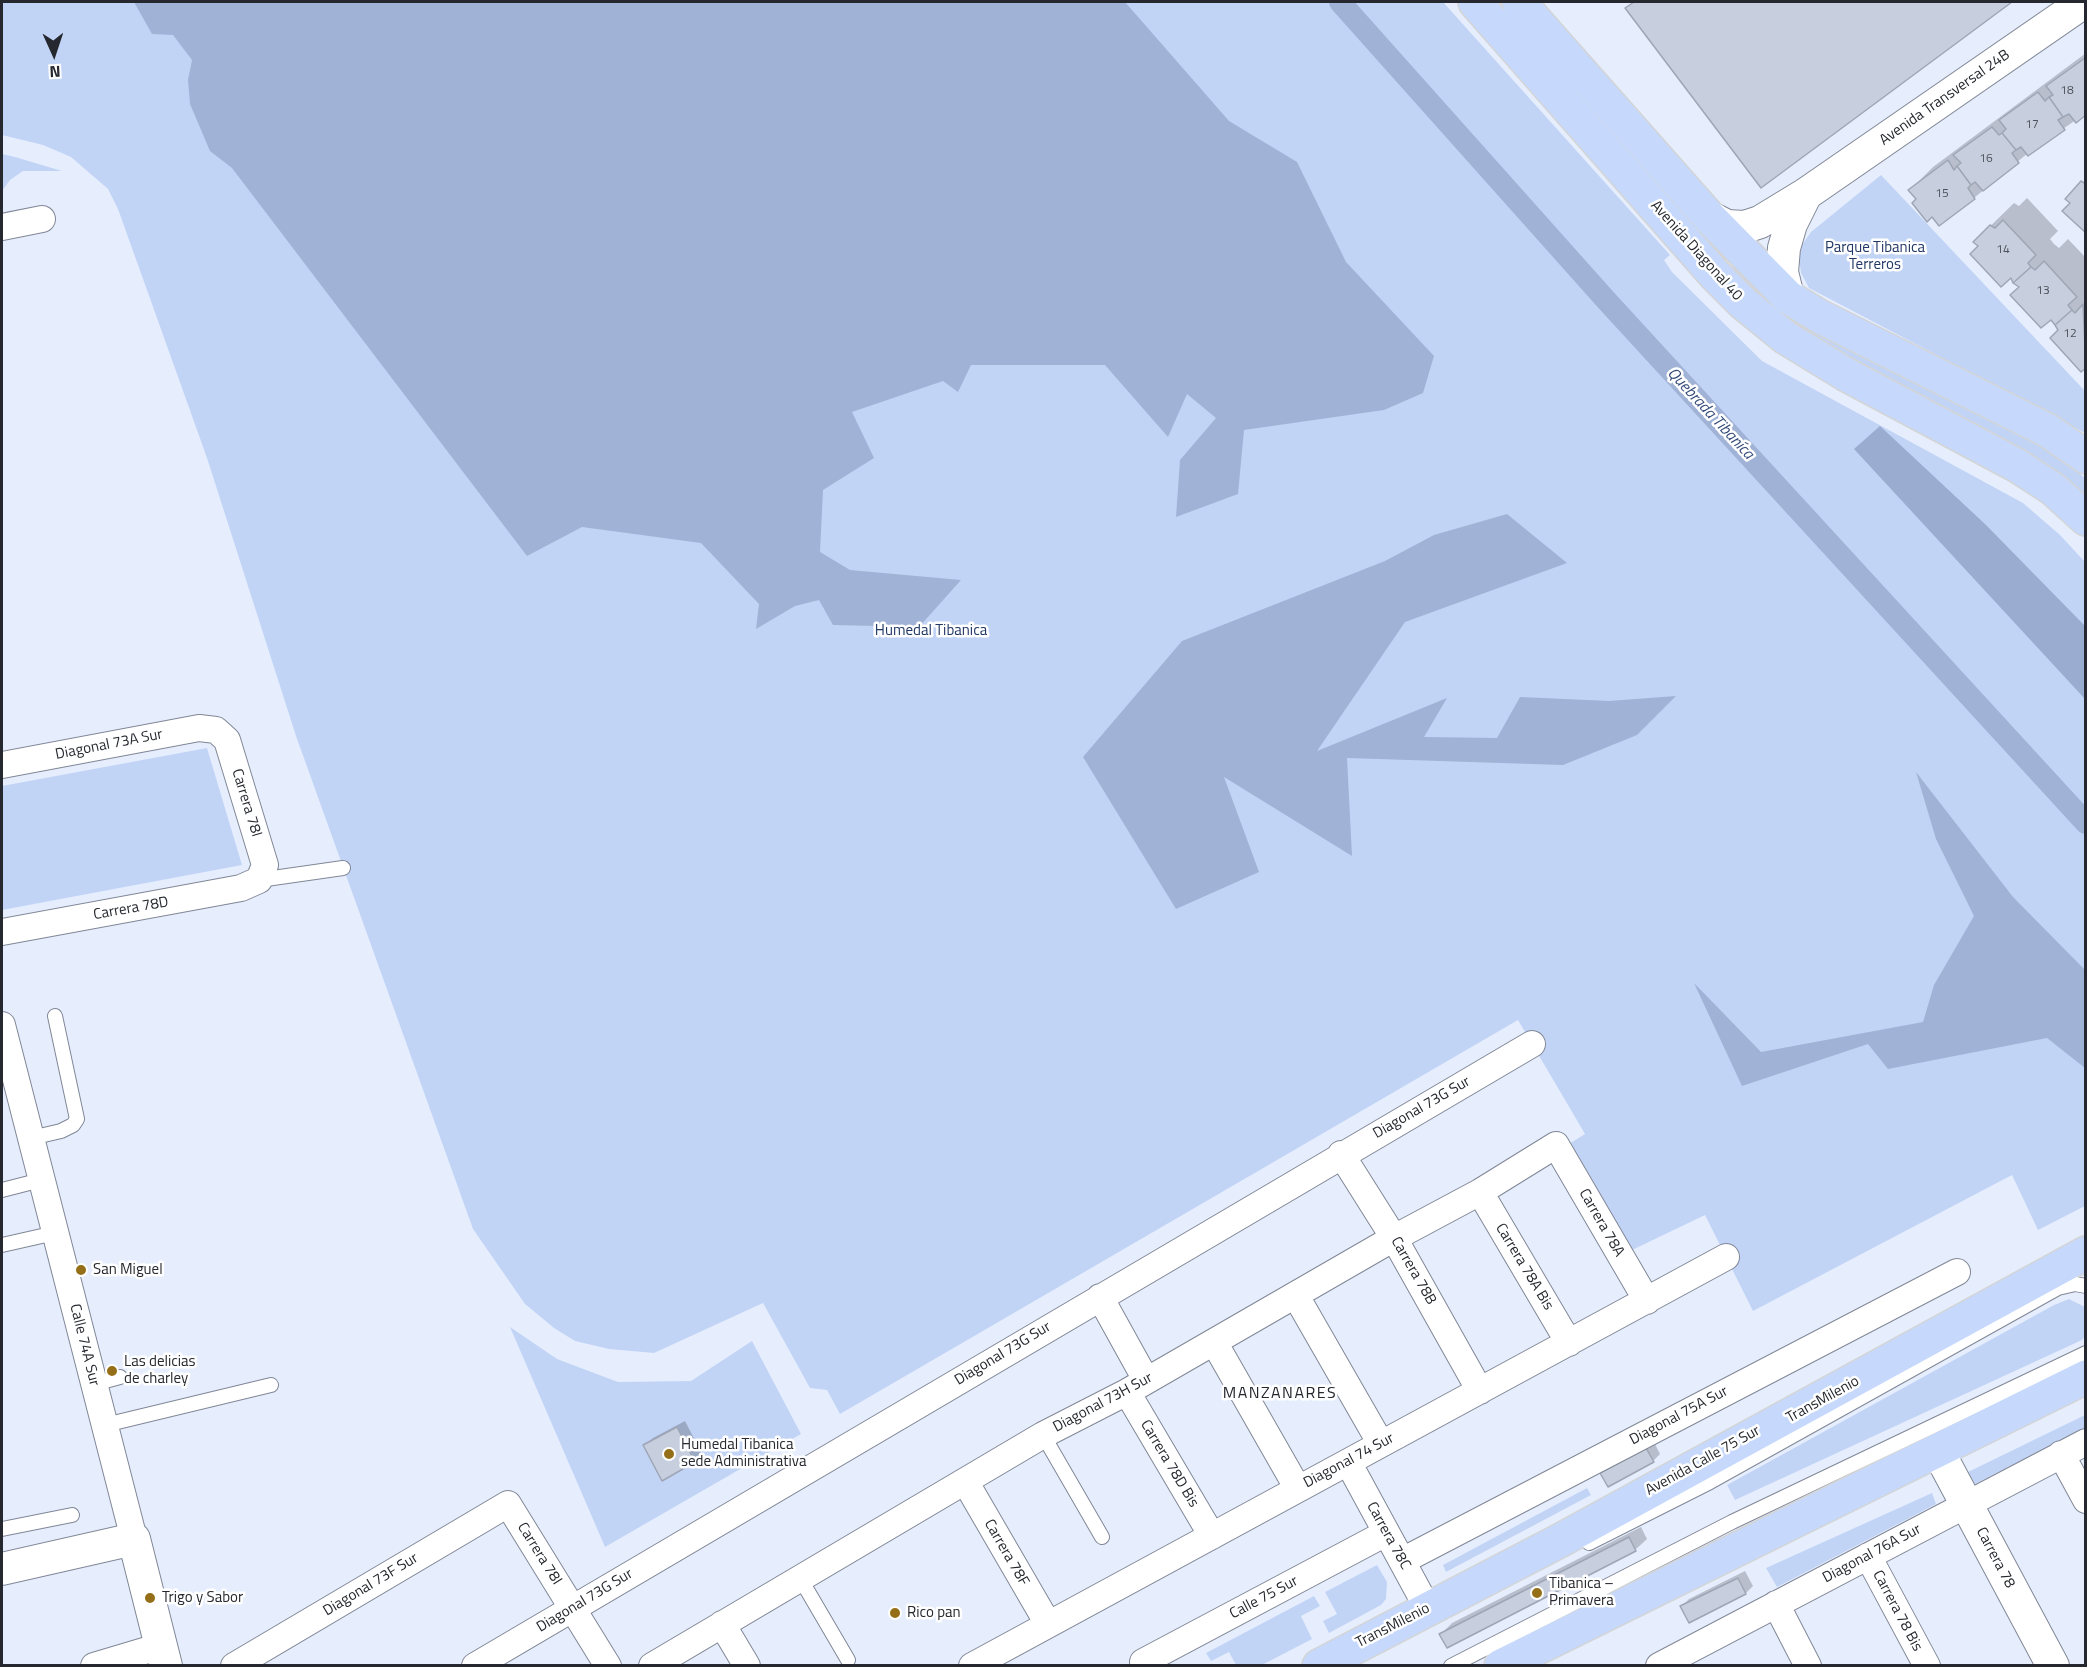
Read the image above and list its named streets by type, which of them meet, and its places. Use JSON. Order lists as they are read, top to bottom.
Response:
{
  "streets": {
    "main road": ["Avenida Diagonal 40", "Avenida Calle 75 Sur"],
    "street": [
      "Avenida Transversal 24B",
      "Diagonal 73A Sur",
      "Carrera 78I",
      "Carrera 78D",
      "Diagonal 73G Sur",
      "Carrera 78A",
      "Carrera 78A Bis",
      "Carrera 78B",
      "Calle 74A Sur",
      "Diagonal 73H Sur",
      "Diagonal 75A Sur",
      "Diagonal 74 Sur",
      "Carrera 78D Bis",
      "Carrera 78C",
      "Carrera 78F",
      "Diagonal 76A Sur",
      "Carrera 78",
      "Diagonal 73F Sur",
      "Calle 75 Sur",
      "Carrera 78 Bis"
    ],
    "lane": ["TransMilenio"]
  },
  "crossings": [
    ["Diagonal 73A Sur", "Carrera 78I"],
    ["Carrera 78I", "Carrera 78D"],
    ["Carrera 78I", "Diagonal 73G Sur"],
    ["Carrera 78I", "Diagonal 73F Sur"],
    ["Diagonal 73G Sur", "Carrera 78B"],
    ["Diagonal 73G Sur", "Carrera 78D Bis"],
    ["Carrera 78A", "Diagonal 73H Sur"],
    ["Carrera 78A", "Diagonal 74 Sur"],
    ["Carrera 78A Bis", "Diagonal 73H Sur"],
    ["Carrera 78A Bis", "Diagonal 74 Sur"],
    ["Carrera 78B", "Diagonal 73H Sur"],
    ["Carrera 78B", "Diagonal 74 Sur"],
    ["Diagonal 73H Sur", "Carrera 78D Bis"],
    ["Diagonal 73H Sur", "Carrera 78F"],
    ["Diagonal 75A Sur", "Carrera 78C"],
    ["Diagonal 74 Sur", "Carrera 78D Bis"],
    ["Diagonal 74 Sur", "Carrera 78C"],
    ["Diagonal 74 Sur", "Carrera 78F"],
    ["Avenida Calle 75 Sur", "Carrera 78C"],
    ["Carrera 78C", "Calle 75 Sur"],
    ["Diagonal 76A Sur", "Carrera 78"],
    ["Diagonal 76A Sur", "Carrera 78 Bis"]
  ],
  "districts": ["MANZANARES"],
  "water": ["Quebrada Tibaníca"],
  "parks": ["Parque Tibanica Terreros", "Humedal Tibanica"],
  "places": [
    "San Miguel",
    "Las delicias de charley",
    "Humedal Tibanica sede Administrativa",
    "Tibanica – Primavera",
    "Trigo y Sabor",
    "Rico pan"
  ],
  "house_numbers": [
    "18",
    "17",
    "16",
    "15",
    "14",
    "13",
    "12"
  ],
  "north": "bottom"
}
